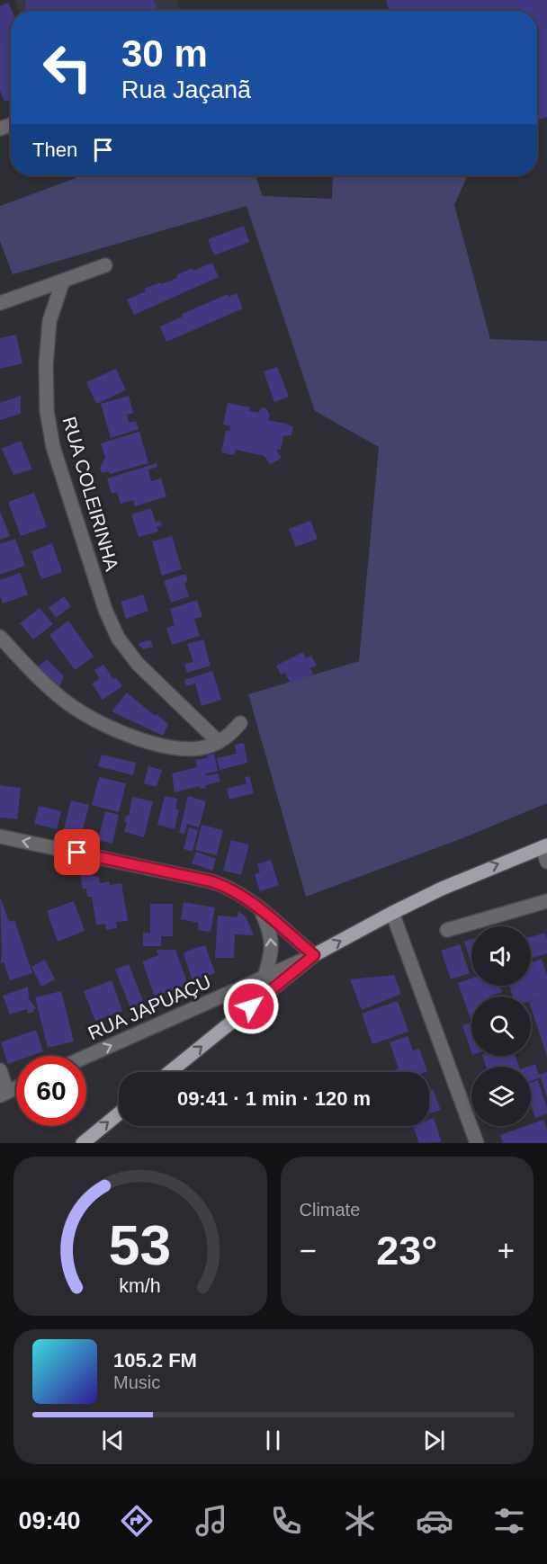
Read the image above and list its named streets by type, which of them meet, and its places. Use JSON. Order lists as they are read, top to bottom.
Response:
{
  "streets": {
    "street": ["RUA COLEIRINHA", "RUA JAPUAÇU"]
  },
  "one_way": ["RUA JAPUAÇU"],
  "page": {
    "turn": ["30 m", "Rua Jaçanã"],
    "then": "Then",
    "limit": "60",
    "trip": "09:41 · 1 min · 120 m",
    "tile": "Climate",
    "heat": ["−", "23°", "+"],
    "song": ["105.2 FM", "Music"],
    "tabs": "09:40",
    "gauge": ["53", "km/h"]
  }
}
